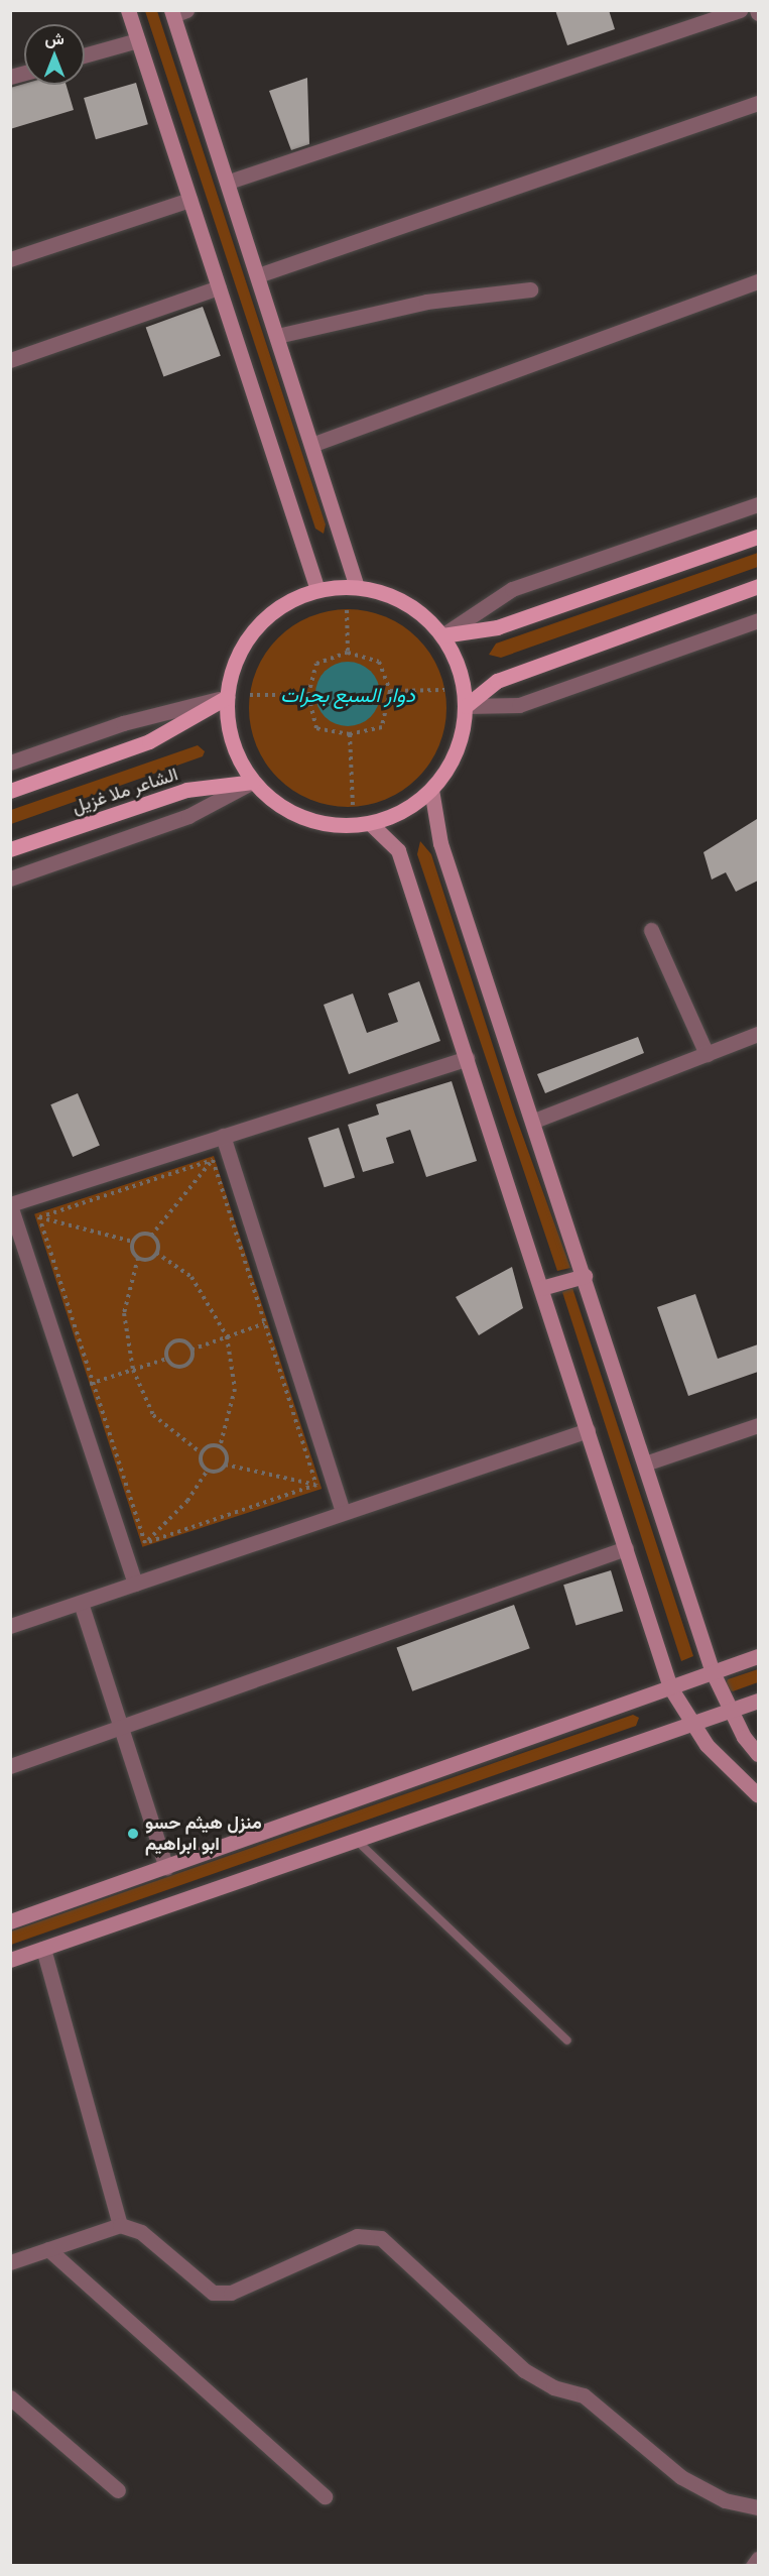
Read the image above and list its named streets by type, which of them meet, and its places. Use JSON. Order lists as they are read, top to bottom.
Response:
{
  "streets": {
    "main road": ["الشاعر ملا غزيل"]
  },
  "water": ["دوار السبع بحرات"],
  "places": ["منزل هيثم حسو ابو ابراهيم"],
  "north": "top"
}
